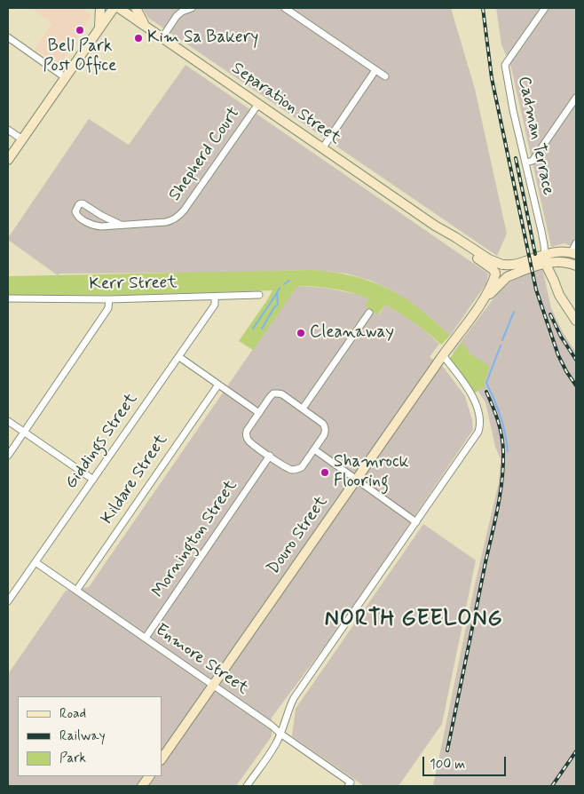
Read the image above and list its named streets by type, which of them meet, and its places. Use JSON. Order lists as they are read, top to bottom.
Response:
{
  "streets": {
    "main road": ["Separation Street", "Douro Street"],
    "street": [
      "Cadman Terrace",
      "Shepherd Court",
      "Kerr Street",
      "Giddings Street",
      "Kildare Street",
      "Mornington Street",
      "Enmore Street"
    ]
  },
  "crossings": [
    ["Separation Street", "Shepherd Court"],
    ["Separation Street", "Douro Street"],
    ["Kerr Street", "Giddings Street"],
    ["Giddings Street", "Enmore Street"],
    ["Kildare Street", "Enmore Street"],
    ["Douro Street", "Enmore Street"],
    ["Mornington Street", "Enmore Street"]
  ],
  "districts": ["NORTH GEELONG"],
  "places": [
    "Bell Park Post Office",
    "Kim Sa Bakery",
    "Cleanaway",
    "Shamrock Flooring"
  ],
  "legend": ["Road", "Railway", "Park"],
  "scale_bar": "100 m"
}
